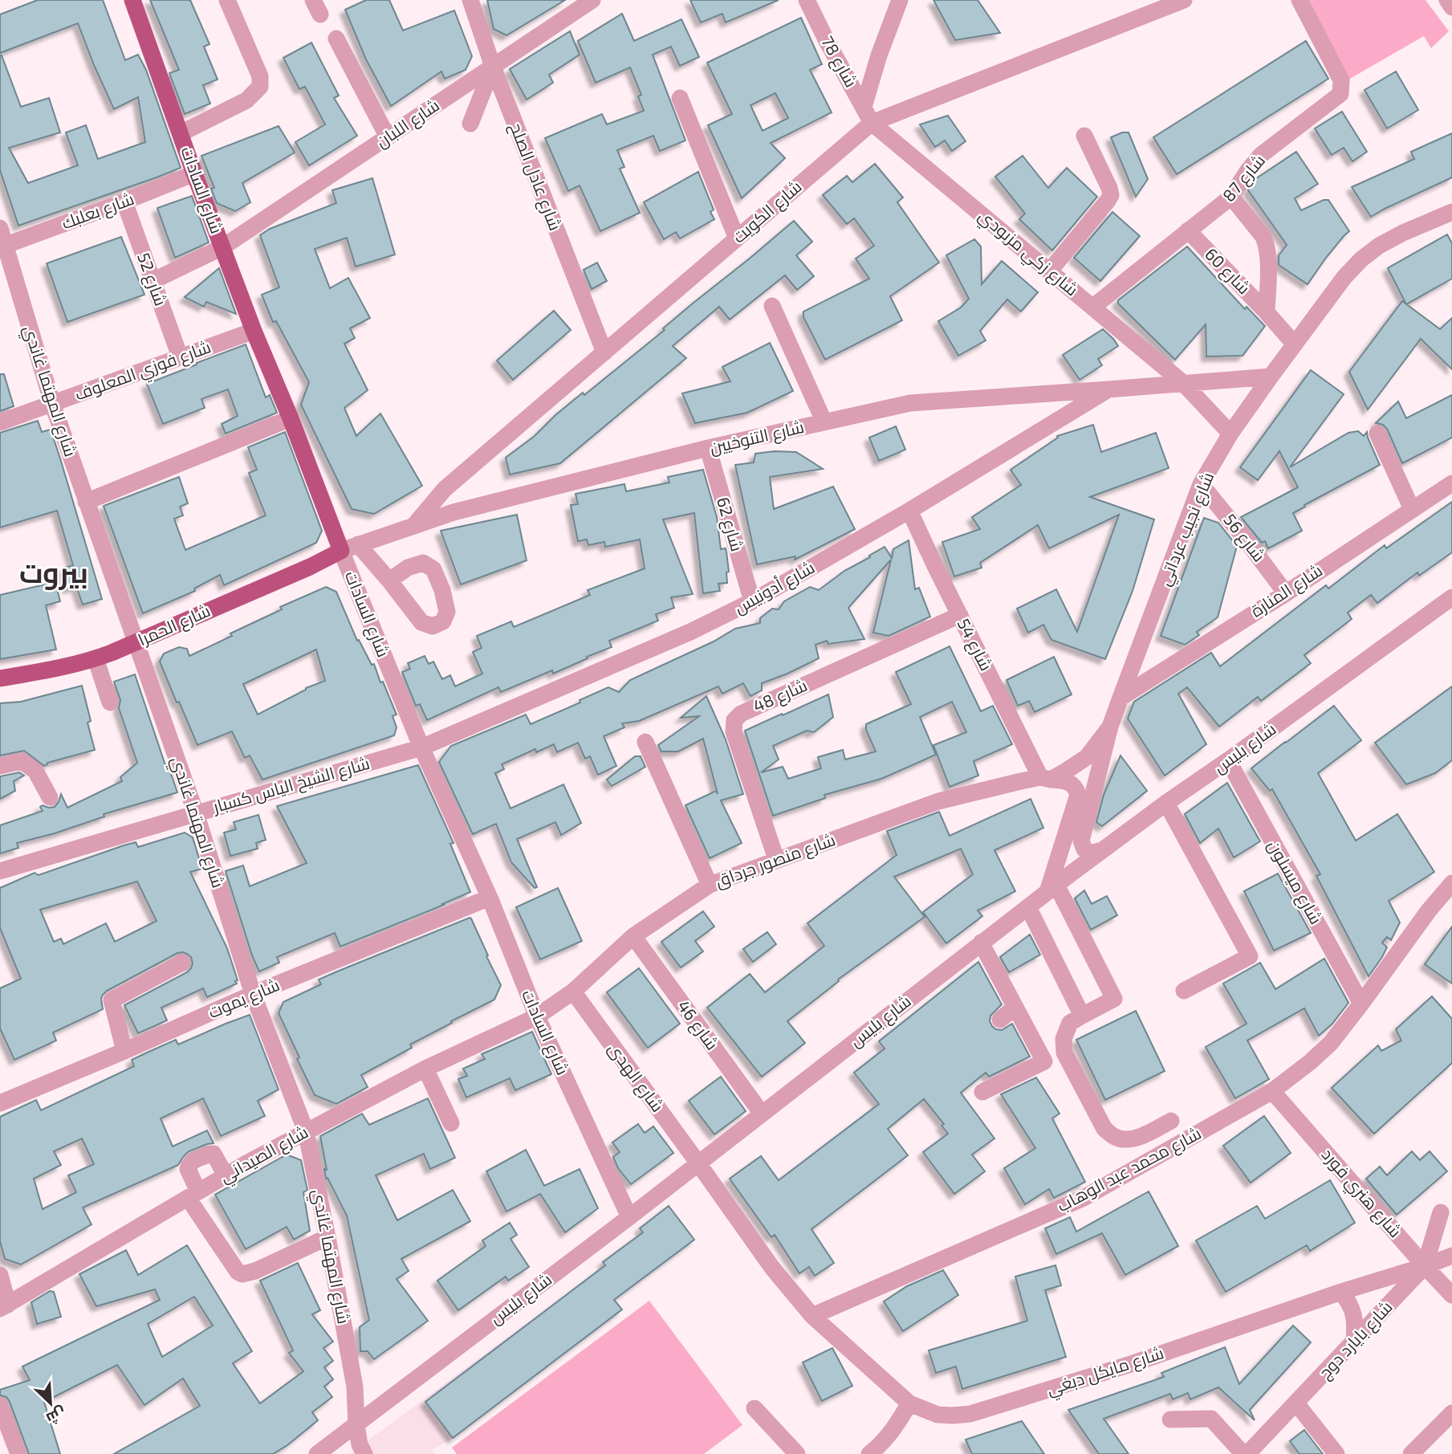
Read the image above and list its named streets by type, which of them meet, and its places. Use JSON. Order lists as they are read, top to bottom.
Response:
{
  "streets": {
    "main road": ["شارع السادات", "شارع الحمرا"],
    "street": [
      "شارع 78",
      "شارع اللبان",
      "شارع عادل الصلح",
      "شارع 87",
      "شارع بعلبك",
      "شارع الكويت",
      "شارع زكي مزبودي",
      "شارع 60",
      "شارع 52",
      "شارع فوزي المعلوف",
      "شارع المهتما غاندي",
      "شارع التنوخيين",
      "شارع 62",
      "شارع نجيب عرداتي",
      "شارع 56",
      "شارع أدونيس",
      "شارع المنارة",
      "شارع 54",
      "شارع 48",
      "شارع بليس",
      "شارع الشيخ الياس كسبار",
      "شارع منصور جرداق",
      "شارع ميسلون",
      "شارع يموت",
      "شارع 46",
      "شارع الهدى",
      "شارع الصيداني",
      "شارع محمد عبد الوهاب",
      "شارع هنري فورد",
      "شارع بايارد دوج",
      "شارع مايكل دبغي"
    ]
  },
  "crossings": [
    ["شارع 78", "شارع الكويت"],
    ["شارع 78", "شارع زكي مزبودي"],
    ["شارع اللبان", "شارع عادل الصلح"],
    ["شارع اللبان", "شارع السادات"],
    ["شارع اللبان", "شارع 52"],
    ["شارع عادل الصلح", "شارع الكويت"],
    ["شارع 87", "شارع زكي مزبودي"],
    ["شارع 87", "شارع 60"],
    ["شارع السادات", "شارع بعلبك"],
    ["شارع السادات", "شارع فوزي المعلوف"],
    ["شارع السادات", "شارع التنوخيين"],
    ["شارع السادات", "شارع أدونيس"],
    ["شارع السادات", "شارع الحمرا"],
    ["شارع السادات", "شارع بليس"],
    ["شارع السادات", "شارع الشيخ الياس كسبار"],
    ["شارع السادات", "شارع منصور جرداق"],
    ["شارع السادات", "شارع يموت"],
    ["شارع السادات", "شارع الصيداني"],
    ["شارع بعلبك", "شارع 52"],
    ["شارع بعلبك", "شارع المهتما غاندي"],
    ["شارع الكويت", "شارع زكي مزبودي"],
    ["شارع الكويت", "شارع التنوخيين"],
    ["شارع زكي مزبودي", "شارع التنوخيين"],
    ["شارع زكي مزبودي", "شارع نجيب عرداتي"],
    ["شارع 60", "شارع نجيب عرداتي"],
    ["شارع 52", "شارع فوزي المعلوف"],
    ["شارع فوزي المعلوف", "شارع المهتما غاندي"],
    ["شارع المهتما غاندي", "شارع الحمرا"],
    ["شارع المهتما غاندي", "شارع بليس"],
    ["شارع المهتما غاندي", "شارع الشيخ الياس كسبار"],
    ["شارع المهتما غاندي", "شارع يموت"],
    ["شارع المهتما غاندي", "شارع الصيداني"],
    ["شارع التنوخيين", "شارع 62"],
    ["شارع التنوخيين", "شارع أدونيس"],
    ["شارع التنوخيين", "شارع الحمرا"],
    ["شارع 62", "شارع أدونيس"],
    ["شارع نجيب عرداتي", "شارع 56"],
    ["شارع نجيب عرداتي", "شارع المنارة"],
    ["شارع نجيب عرداتي", "شارع بليس"],
    ["شارع نجيب عرداتي", "شارع منصور جرداق"],
    ["شارع 56", "شارع المنارة"],
    ["شارع أدونيس", "شارع 54"],
    ["شارع أدونيس", "شارع الشيخ الياس كسبار"],
    ["شارع 54", "شارع 48"],
    ["شارع 54", "شارع منصور جرداق"],
    ["شارع 48", "شارع منصور جرداق"],
    ["شارع بليس", "شارع ميسلون"],
    ["شارع بليس", "شارع 46"],
    ["شارع بليس", "شارع الهدى"],
    ["شارع منصور جرداق", "شارع 46"],
    ["شارع منصور جرداق", "شارع الهدى"],
    ["شارع منصور جرداق", "شارع الصيداني"],
    ["شارع ميسلون", "شارع محمد عبد الوهاب"],
    ["شارع محمد عبد الوهاب", "شارع هنري فورد"],
    ["شارع محمد عبد الوهاب", "شارع مايكل دبغي"],
    ["شارع هنري فورد", "شارع بايارد دوج"],
    ["شارع هنري فورد", "شارع مايكل دبغي"],
    ["شارع بايارد دوج", "شارع مايكل دبغي"]
  ],
  "districts": ["بيروت"],
  "north": "bottom right"
}
